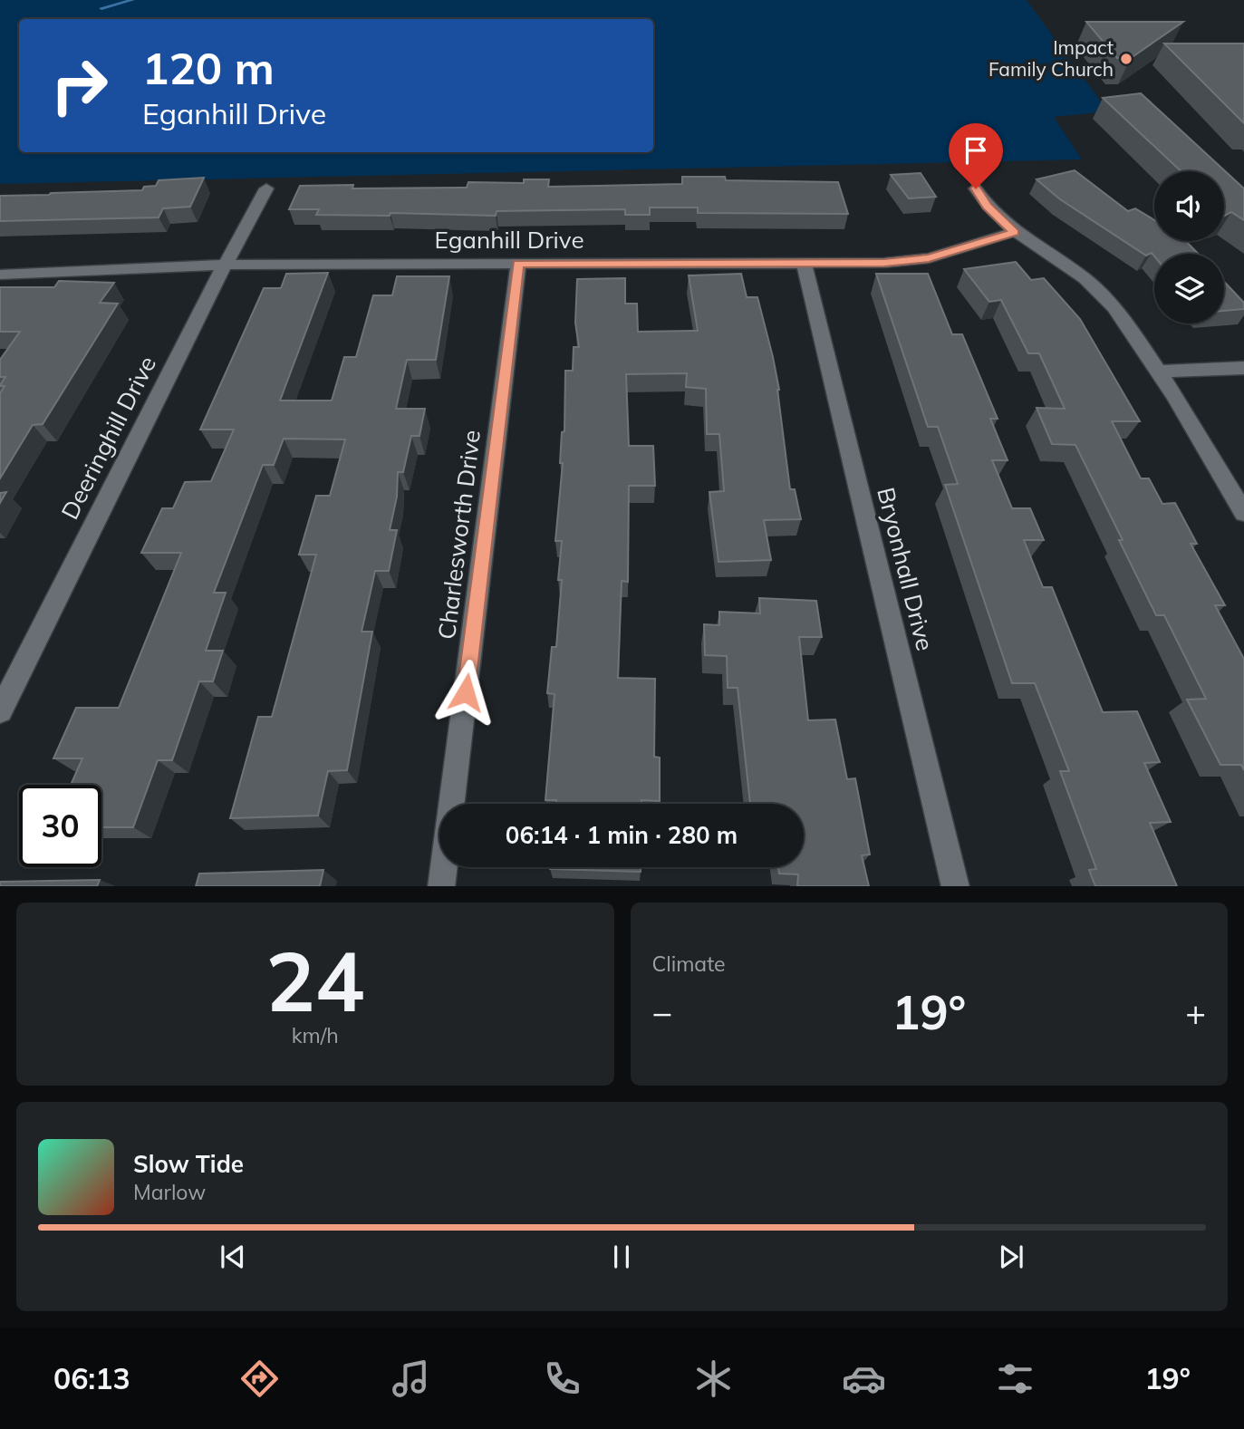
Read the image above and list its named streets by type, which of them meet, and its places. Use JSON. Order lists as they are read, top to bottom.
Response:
{
  "streets": {
    "street": [
      "Eganhill Drive",
      "Deeringhill Drive",
      "Charlesworth Drive",
      "Bryonhall Drive"
    ]
  },
  "crossings": [
    ["Eganhill Drive", "Deeringhill Drive"],
    ["Eganhill Drive", "Charlesworth Drive"],
    ["Eganhill Drive", "Bryonhall Drive"]
  ],
  "places": ["Impact Family Church"],
  "page": {
    "turn": ["120 m", "Eganhill Drive"],
    "limit": "30",
    "trip": "06:14 · 1 min · 280 m",
    "tile": [
      ["24", "km/h"],
      "Climate"
    ],
    "heat": ["−", "19°", "+"],
    "song": ["Slow Tide", "Marlow"],
    "tabs": ["06:13", "19°"]
  }
}
